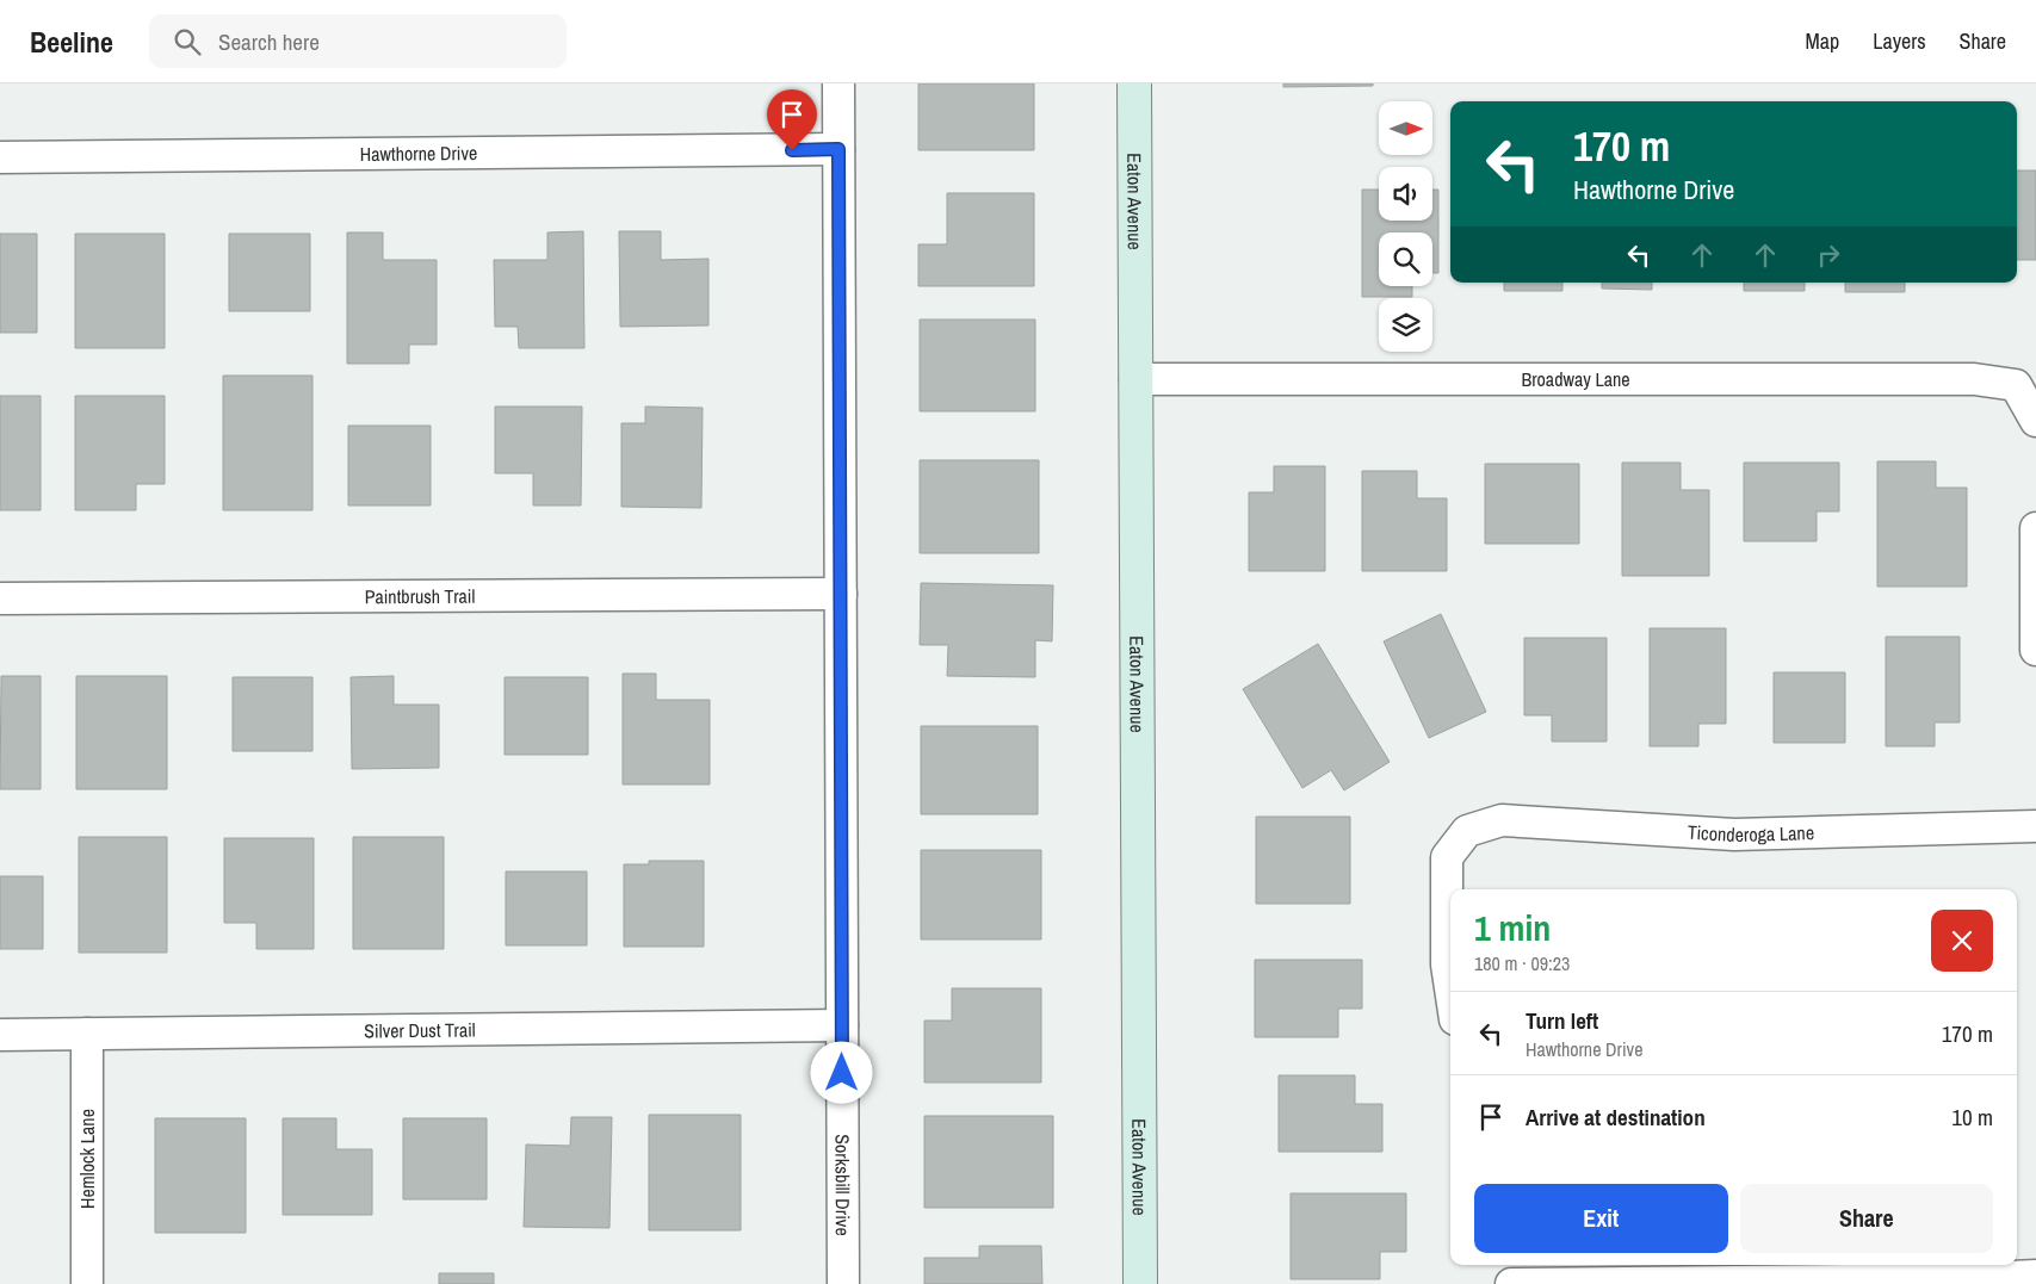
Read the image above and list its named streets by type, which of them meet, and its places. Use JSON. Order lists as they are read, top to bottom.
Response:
{
  "streets": {
    "street": [
      "Hawthorne Drive",
      "Eaton Avenue",
      "Broadway Lane",
      "Paintbrush Trail",
      "Ticonderoga Lane",
      "Silver Dust Trail",
      "Hemlock Lane",
      "Sorksbill Drive"
    ]
  },
  "crossings": [
    ["Hawthorne Drive", "Sorksbill Drive"],
    ["Eaton Avenue", "Broadway Lane"],
    ["Paintbrush Trail", "Sorksbill Drive"],
    ["Silver Dust Trail", "Hemlock Lane"],
    ["Silver Dust Trail", "Sorksbill Drive"]
  ],
  "north": "right",
  "page": {
    "header": "Beeline",
    "search": "Search here",
    "nav": ["Map", "Layers", "Share"],
    "turn": ["170 m", "Hawthorne Drive"],
    "heading": ["1 min", "180 m · 09:23"],
    "list": [
      {
        "name": "Turn left",
        "note": "Hawthorne Drive",
        "value": "170 m"
      },
      {
        "name": "Arrive at destination",
        "value": "10 m"
      }
    ],
    "buttons": ["Exit", "Share"]
  }
}
